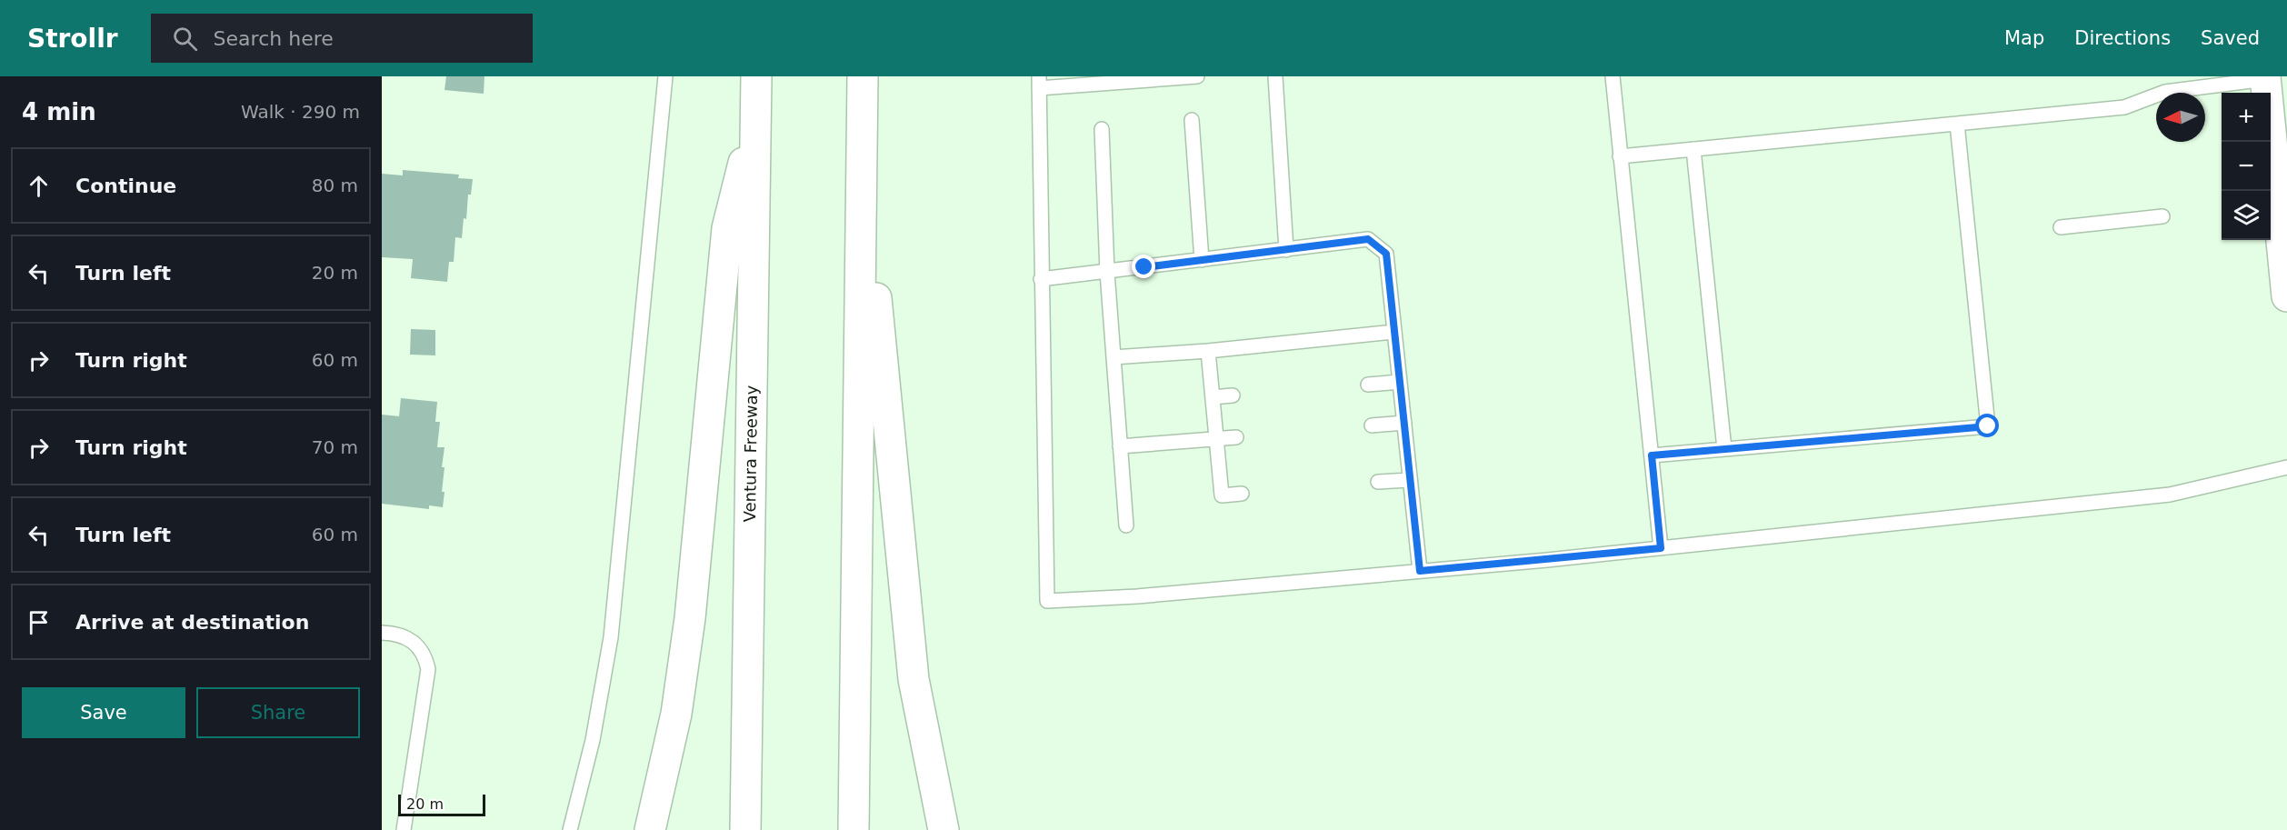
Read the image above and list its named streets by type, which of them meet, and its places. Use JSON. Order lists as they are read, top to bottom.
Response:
{
  "streets": {
    "main road": ["Ventura Freeway"]
  },
  "scale_bar": "20 m",
  "north": "left",
  "page": {
    "header": "Strollr",
    "search": "Search here",
    "nav": ["Map", "Directions", "Saved"],
    "heading": ["4 min", "Walk · 290 m"],
    "map_buttons": ["+", "−"],
    "list": [
      ["Continue", "80 m"],
      ["Turn left", "20 m"],
      ["Turn right", "60 m"],
      ["Turn right", "70 m"],
      ["Turn left", "60 m"],
      "Arrive at destination"
    ],
    "buttons": ["Save", "Share"],
    "scale": "20 m"
  }
}
